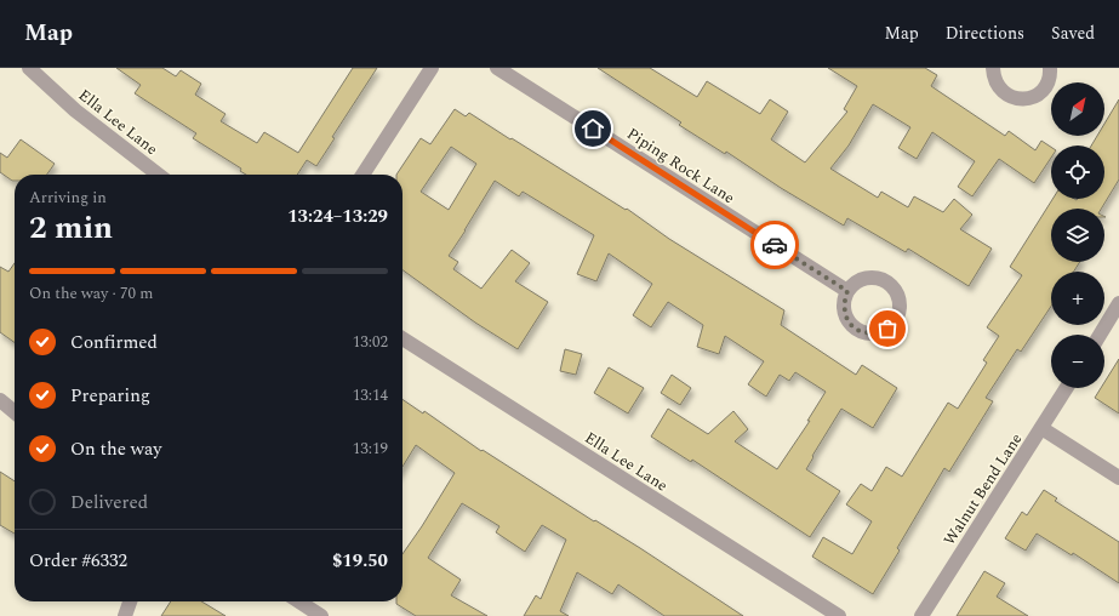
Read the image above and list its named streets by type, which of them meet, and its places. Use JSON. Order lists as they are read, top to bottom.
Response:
{
  "streets": {
    "street": ["Ella Lee Lane", "Piping Rock Lane", "Walnut Bend Lane"]
  },
  "north": "top right",
  "page": {
    "header": "Map",
    "nav": ["Map", "Directions", "Saved"],
    "map_buttons": ["+", "−"],
    "heading": ["2 min", "Arriving in", "13:24–13:29"],
    "panel": ["Order #6332", "$19.50"],
    "bar": "On the way · 70 m",
    "list": [
      ["Confirmed", "13:02"],
      ["Preparing", "13:14"],
      ["On the way", "13:19"],
      "Delivered"
    ]
  }
}
